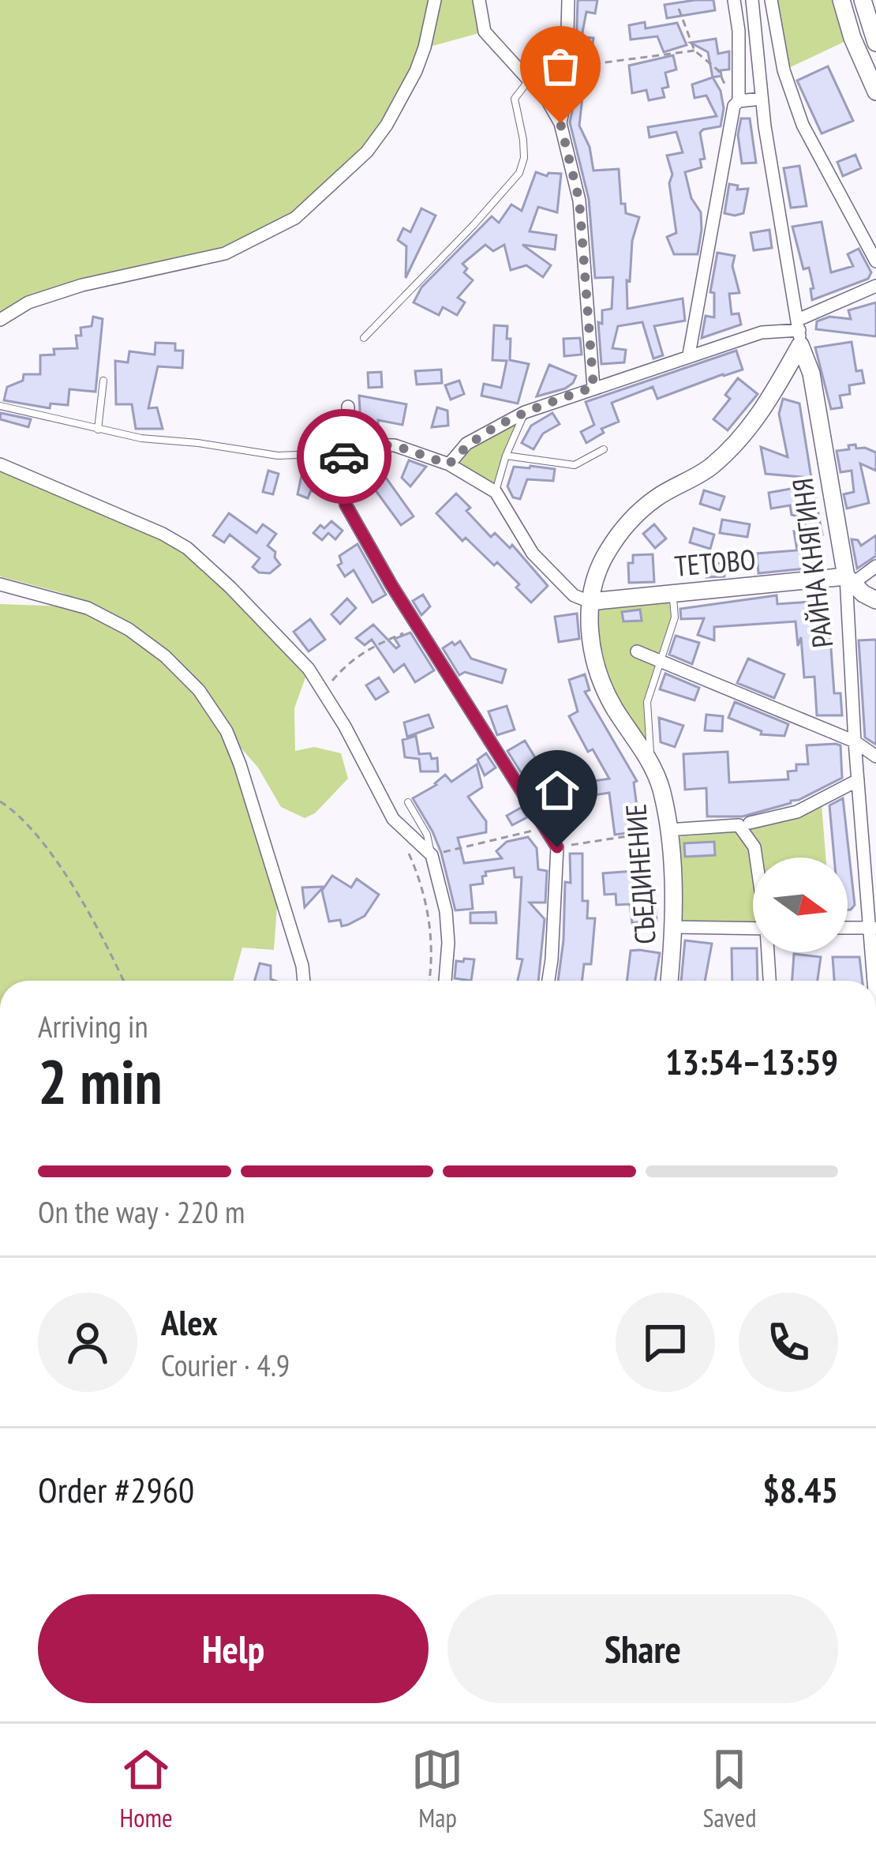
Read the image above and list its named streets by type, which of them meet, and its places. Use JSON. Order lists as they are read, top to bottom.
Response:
{
  "streets": {
    "street": ["ТЕТОВО", "РАЙНА КНЯГИНЯ", "СЪЕДИНЕНИЕ"]
  },
  "crossings": [
    ["ТЕТОВО", "РАЙНА КНЯГИНЯ"],
    ["ТЕТОВО", "СЪЕДИНЕНИЕ"],
    ["РАЙНА КНЯГИНЯ", "СЪЕДИНЕНИЕ"]
  ],
  "north": "right",
  "page": {
    "heading": ["2 min", "Arriving in", "13:54–13:59"],
    "panel": [
      "Alex",
      "Courier · 4.9",
      "Order #2960",
      "$8.45"
    ],
    "bar": "On the way · 220 m",
    "buttons": ["Help", "Share"],
    "tabs": ["Home", "Map", "Saved"]
  }
}
